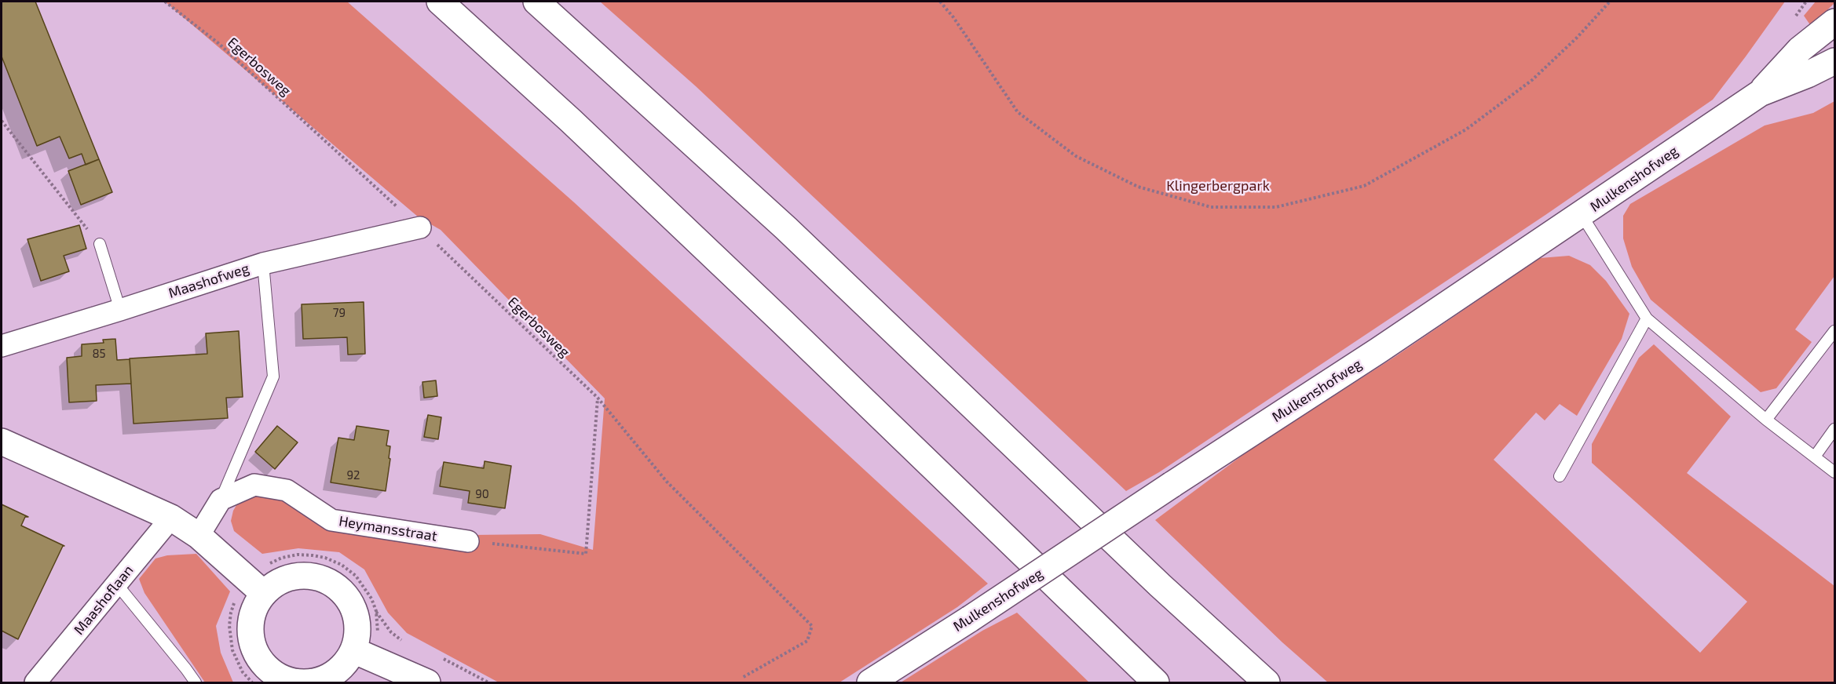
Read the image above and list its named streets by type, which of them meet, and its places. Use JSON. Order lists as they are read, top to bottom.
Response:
{
  "streets": {
    "main road": ["Mulkenshofweg"],
    "street": ["Maashofweg", "Heymansstraat", "Maashoflaan"],
    "path": ["Egerbosweg"]
  },
  "crossings": [
    ["Egerbosweg", "Maashofweg"]
  ],
  "parks": ["Klingerbergpark"],
  "house_numbers": [
    "79",
    "85",
    "92",
    "90"
  ]
}
